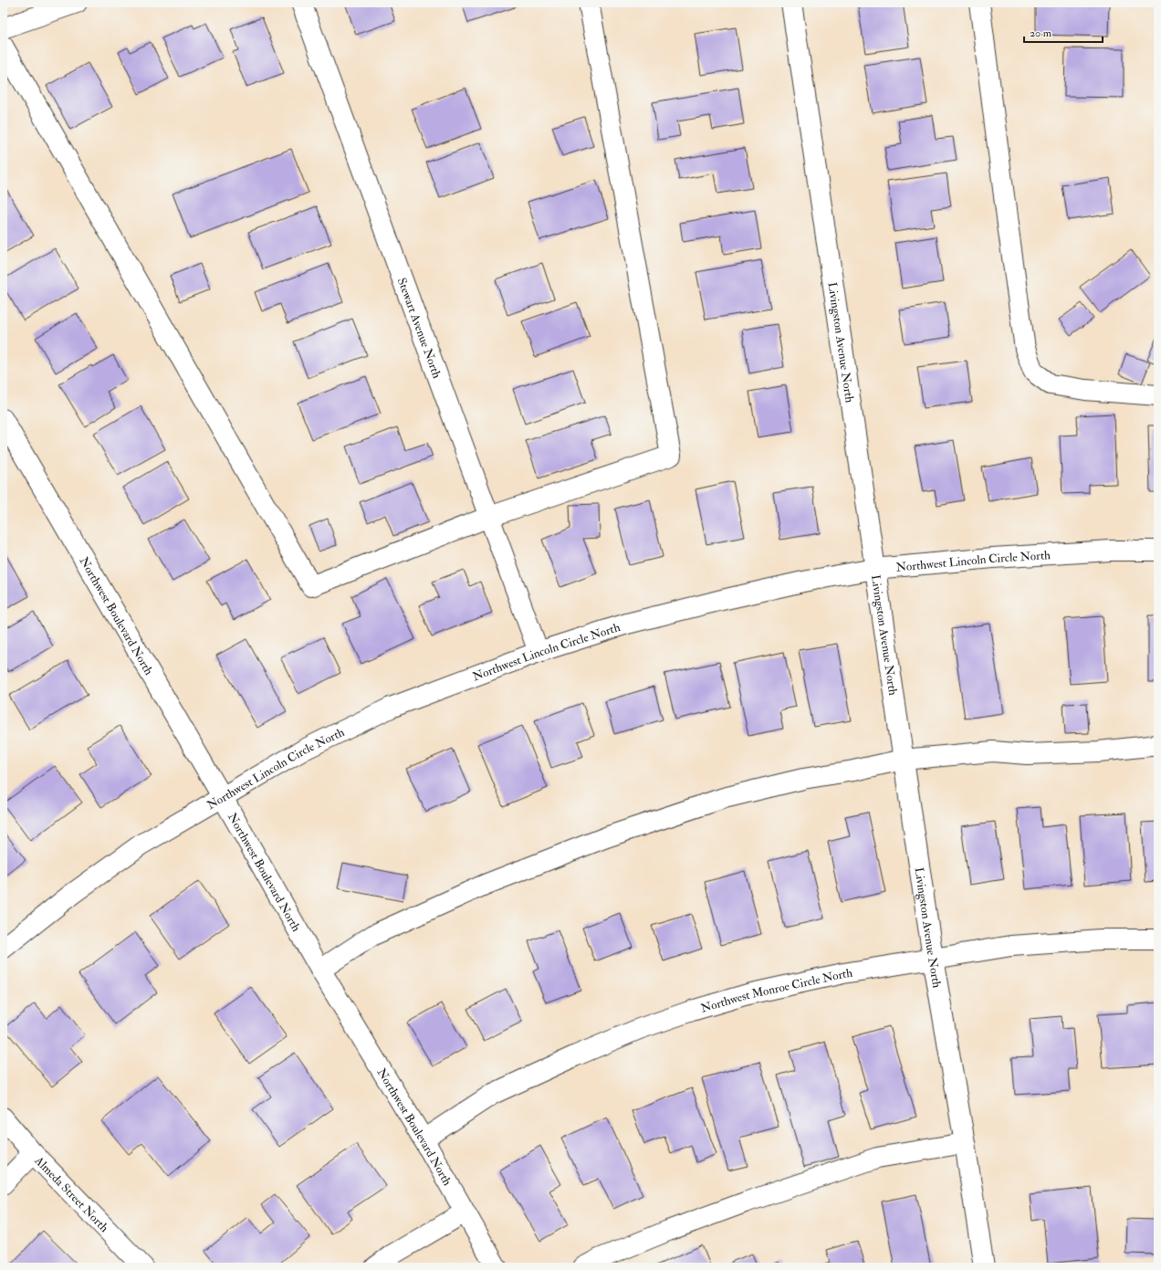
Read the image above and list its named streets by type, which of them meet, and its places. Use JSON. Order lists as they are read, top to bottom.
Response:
{
  "streets": {
    "street": [
      "Stewart Avenue North",
      "Livingston Avenue North",
      "Northwest Lincoln Circle North",
      "Northwest Boulevard North",
      "Northwest Monroe Circle North",
      "Almeda Street North"
    ]
  },
  "crossings": [
    ["Stewart Avenue North", "Northwest Lincoln Circle North"],
    ["Livingston Avenue North", "Northwest Lincoln Circle North"],
    ["Livingston Avenue North", "Northwest Monroe Circle North"],
    ["Northwest Lincoln Circle North", "Northwest Boulevard North"],
    ["Northwest Boulevard North", "Northwest Monroe Circle North"]
  ],
  "scale_bar": "20 m"
}
